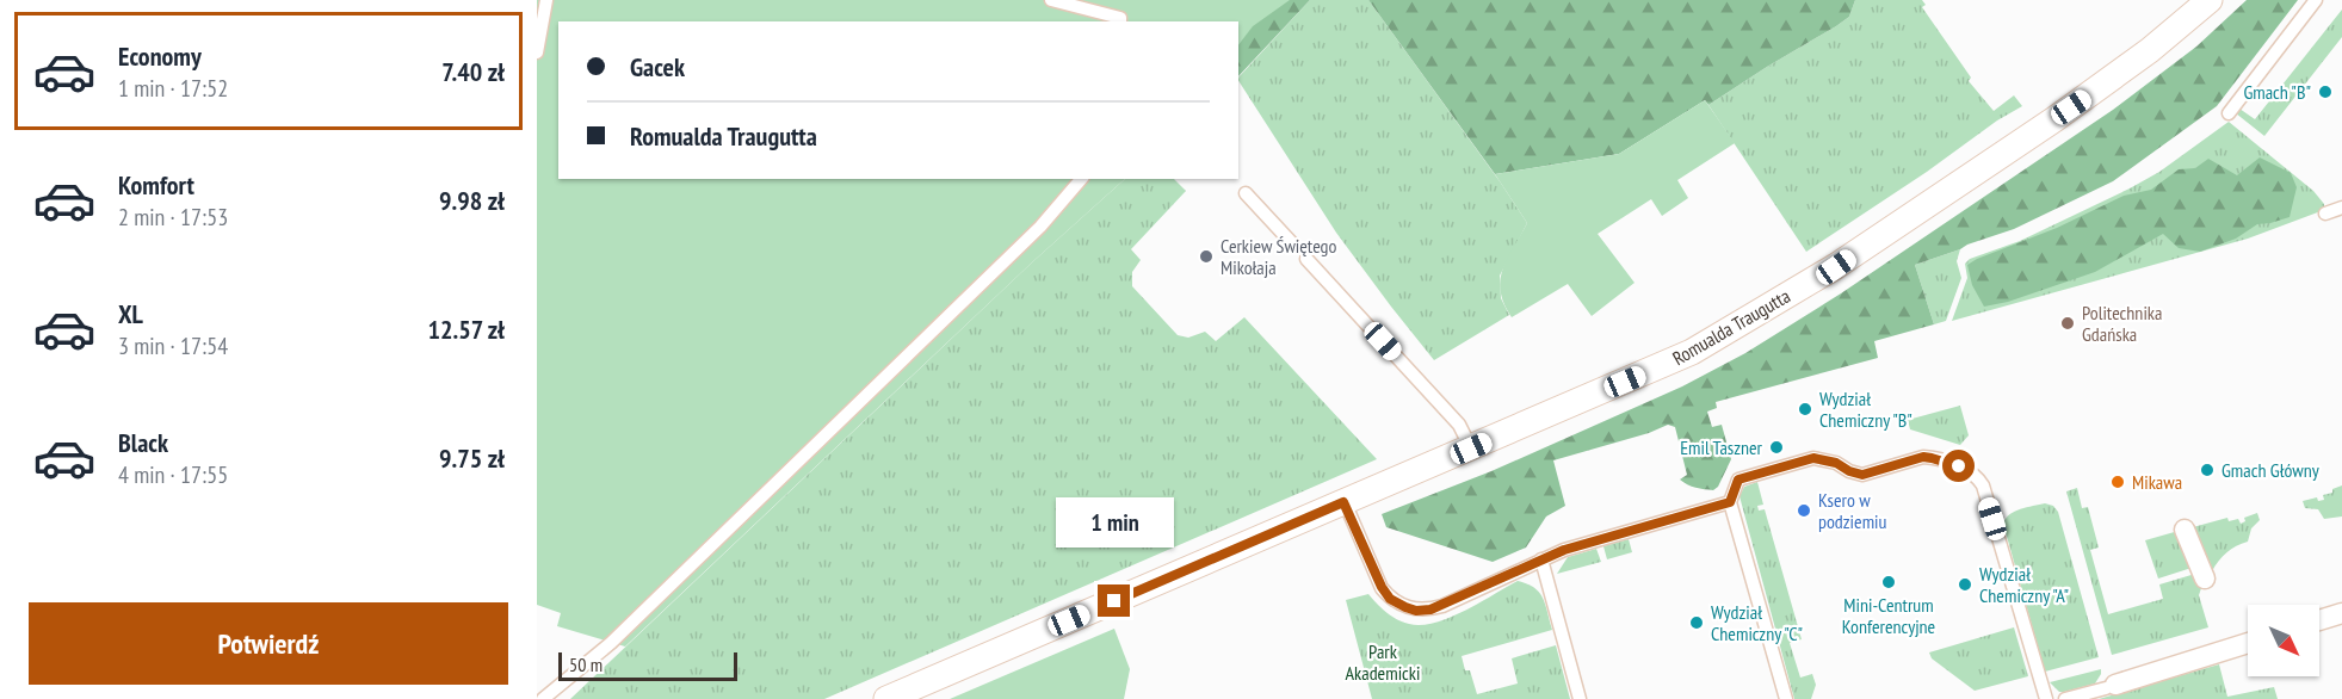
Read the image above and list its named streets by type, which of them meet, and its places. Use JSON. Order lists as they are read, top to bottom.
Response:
{
  "streets": {
    "street": ["Romualda Traugutta"]
  },
  "parks": ["Park Akademicki"],
  "places": [
    "Gmach \"B\"",
    "Cerkiew Świętego Mikołaja",
    "Politechnika Gdańska",
    "Wydział Chemiczny \"B\"",
    "Emil Taszner",
    "Gmach Główny",
    "Mikawa",
    "Ksero w podziemiu",
    "Mini-Centrum Konferencyjne",
    "Wydział Chemiczny \"A\"",
    "Wydział Chemiczny \"C\""
  ],
  "scale_bar": "50 m",
  "north": "bottom right",
  "page": {
    "list": [
      {
        "name": "Economy",
        "note": "1 min · 17:52",
        "value": "7.40 zł"
      },
      {
        "name": "Komfort",
        "note": "2 min · 17:53",
        "value": "9.98 zł"
      },
      {
        "name": "XL",
        "note": "3 min · 17:54",
        "value": "12.57 zł"
      },
      {
        "name": "Black",
        "note": "4 min · 17:55",
        "value": "9.75 zł"
      }
    ],
    "banner": ["Gacek", "Romualda Traugutta"],
    "bubble": "1 min",
    "buttons": "Potwierdź",
    "scale": "50 m"
  }
}
